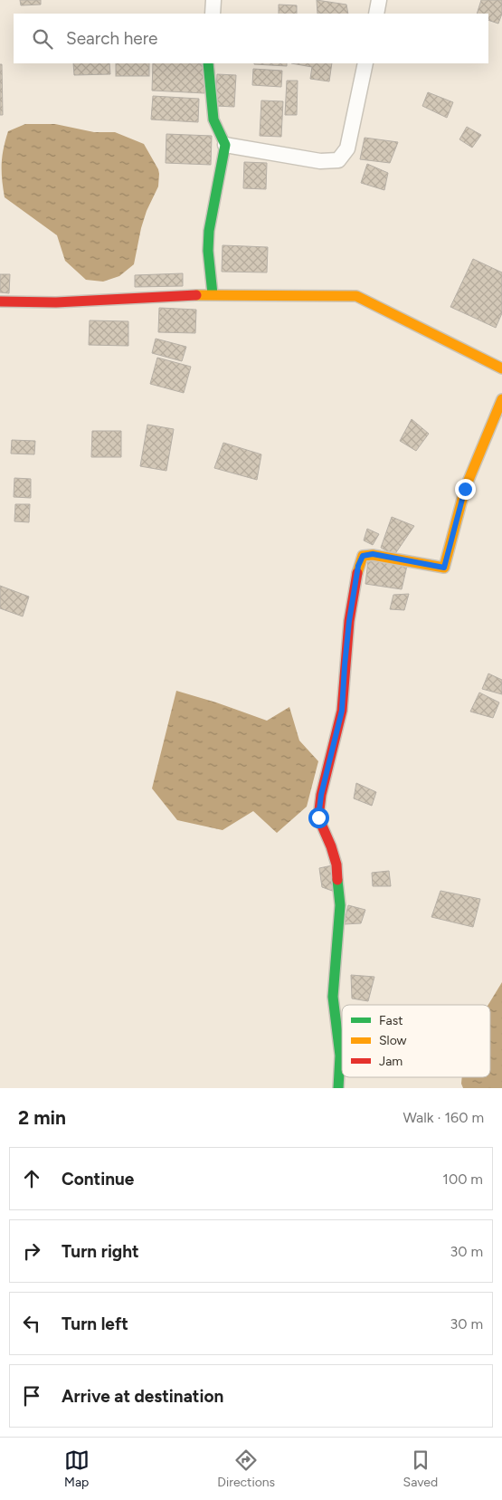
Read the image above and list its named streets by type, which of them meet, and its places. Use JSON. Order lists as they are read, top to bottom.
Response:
{
  "legend": ["Fast", "Slow", "Jam"],
  "page": {
    "search": "Search here",
    "heading": ["2 min", "Walk · 160 m"],
    "list": [
      ["Continue", "100 m"],
      ["Turn right", "30 m"],
      ["Turn left", "30 m"],
      "Arrive at destination"
    ],
    "nav": ["Map", "Directions", "Saved"]
  }
}
